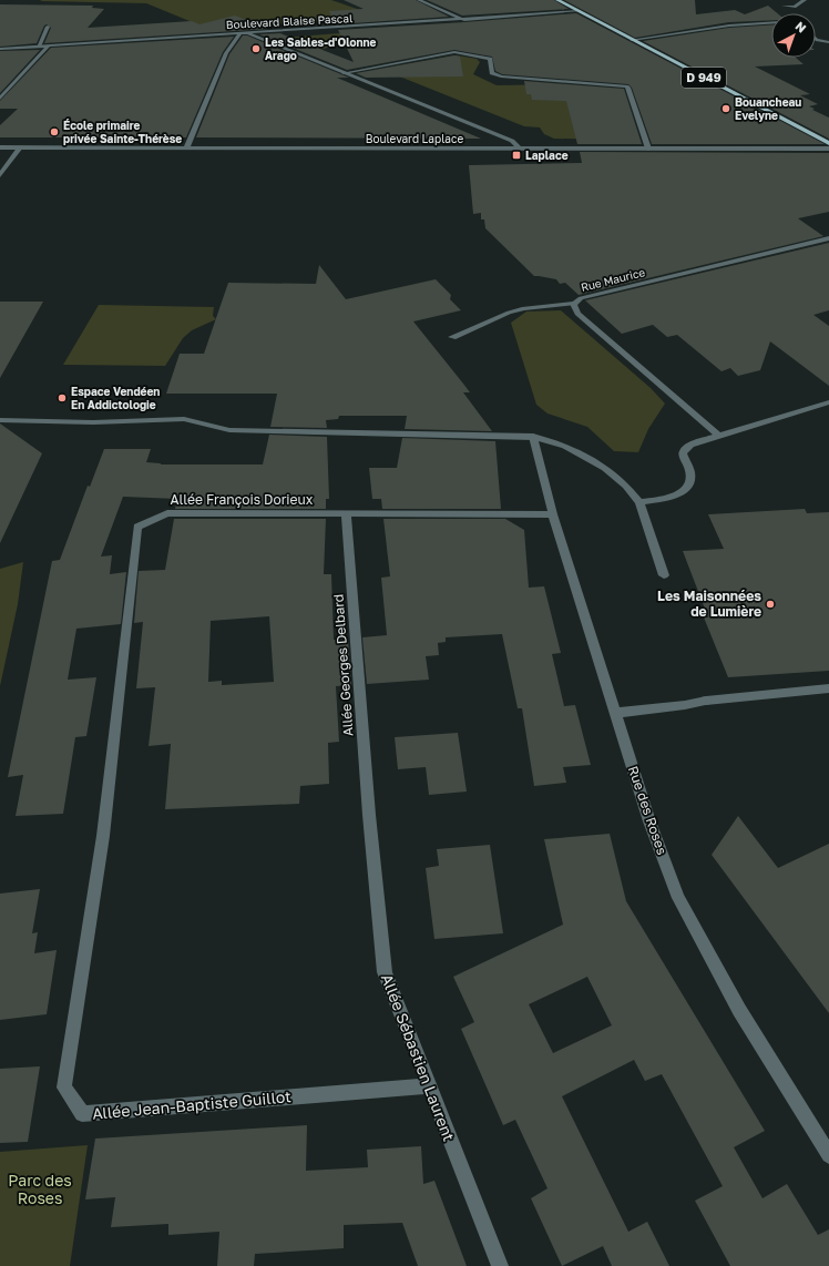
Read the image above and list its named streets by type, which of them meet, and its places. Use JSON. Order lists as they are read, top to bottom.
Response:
{
  "streets": {
    "main road": ["D 949"],
    "street": [
      "Boulevard Blaise Pascal",
      "Boulevard Laplace",
      "Rue Maurice",
      "Allée François Dorieux",
      "Allée Georges Delbard",
      "Rue des Roses",
      "Allée Sébastien Laurent",
      "Allée Jean-Baptiste Guillot"
    ]
  },
  "crossings": [
    ["Boulevard Blaise Pascal", "D 949"],
    ["Allée François Dorieux", "Allée Georges Delbard"],
    ["Allée François Dorieux", "Rue des Roses"],
    ["Allée François Dorieux", "Allée Jean-Baptiste Guillot"],
    ["Allée Georges Delbard", "Allée Sébastien Laurent"],
    ["Allée Sébastien Laurent", "Allée Jean-Baptiste Guillot"]
  ],
  "parks": ["Parc des Roses"],
  "places": {
    "other": [
      "Les Sables-d'Olonne Arago",
      "Bouancheau Evelyne",
      "École primaire privée Sainte-Thérèse",
      "Espace Vendéen En Addictologie",
      "Les Maisonnées de Lumière"
    ],
    "transit": ["Laplace"]
  },
  "north": "top right"
}
